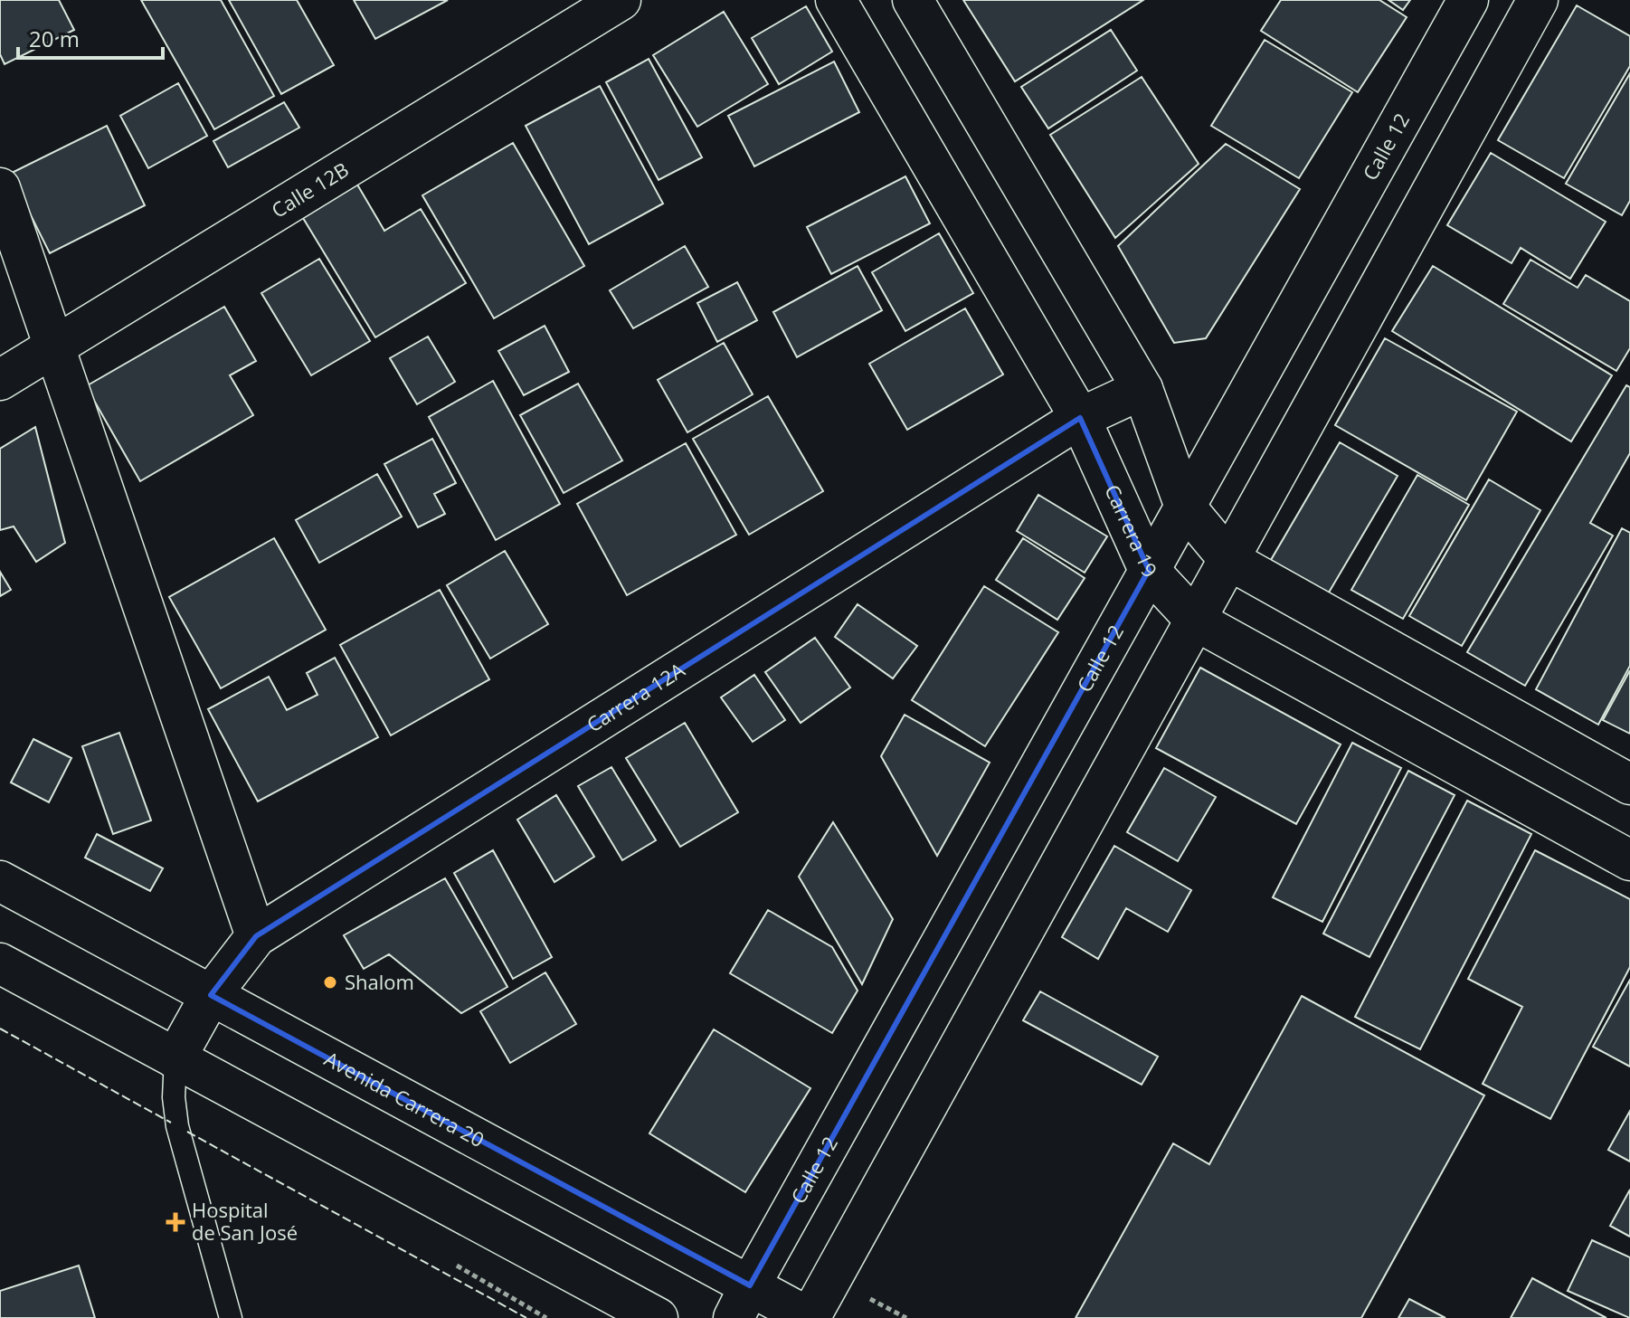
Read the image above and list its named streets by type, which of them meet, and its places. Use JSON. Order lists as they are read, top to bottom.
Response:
{
  "streets": {
    "street": [
      "Calle 12",
      "Calle 12B",
      "Carrera 19",
      "Carrera 12A",
      "Avenida Carrera 20"
    ]
  },
  "crossings": [
    ["Calle 12", "Carrera 19"],
    ["Calle 12", "Avenida Carrera 20"],
    ["Carrera 19", "Carrera 12A"],
    ["Carrera 12A", "Avenida Carrera 20"]
  ],
  "places": {
    "other": ["Shalom"],
    "health": ["Hospital de San José"]
  },
  "scale_bar": "20 m"
}
